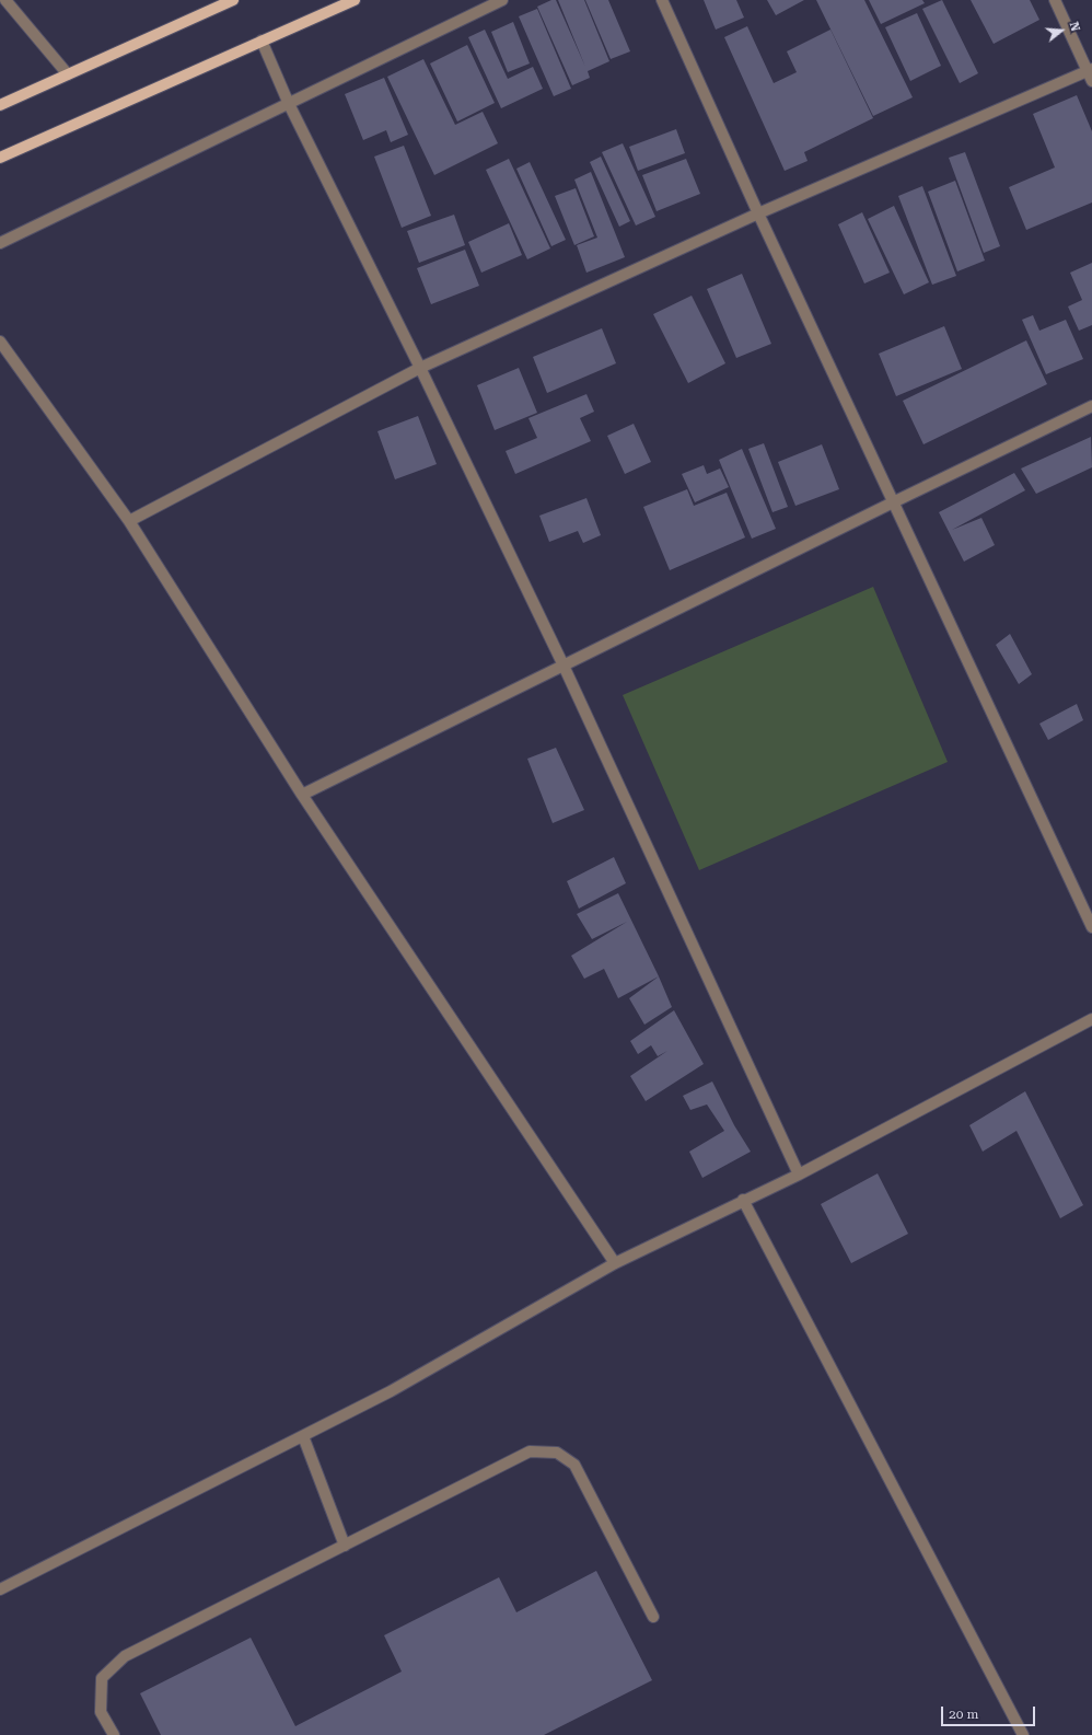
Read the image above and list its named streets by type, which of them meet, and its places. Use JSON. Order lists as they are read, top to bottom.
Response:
{
  "scale_bar": "20 m",
  "north": "right"
}
